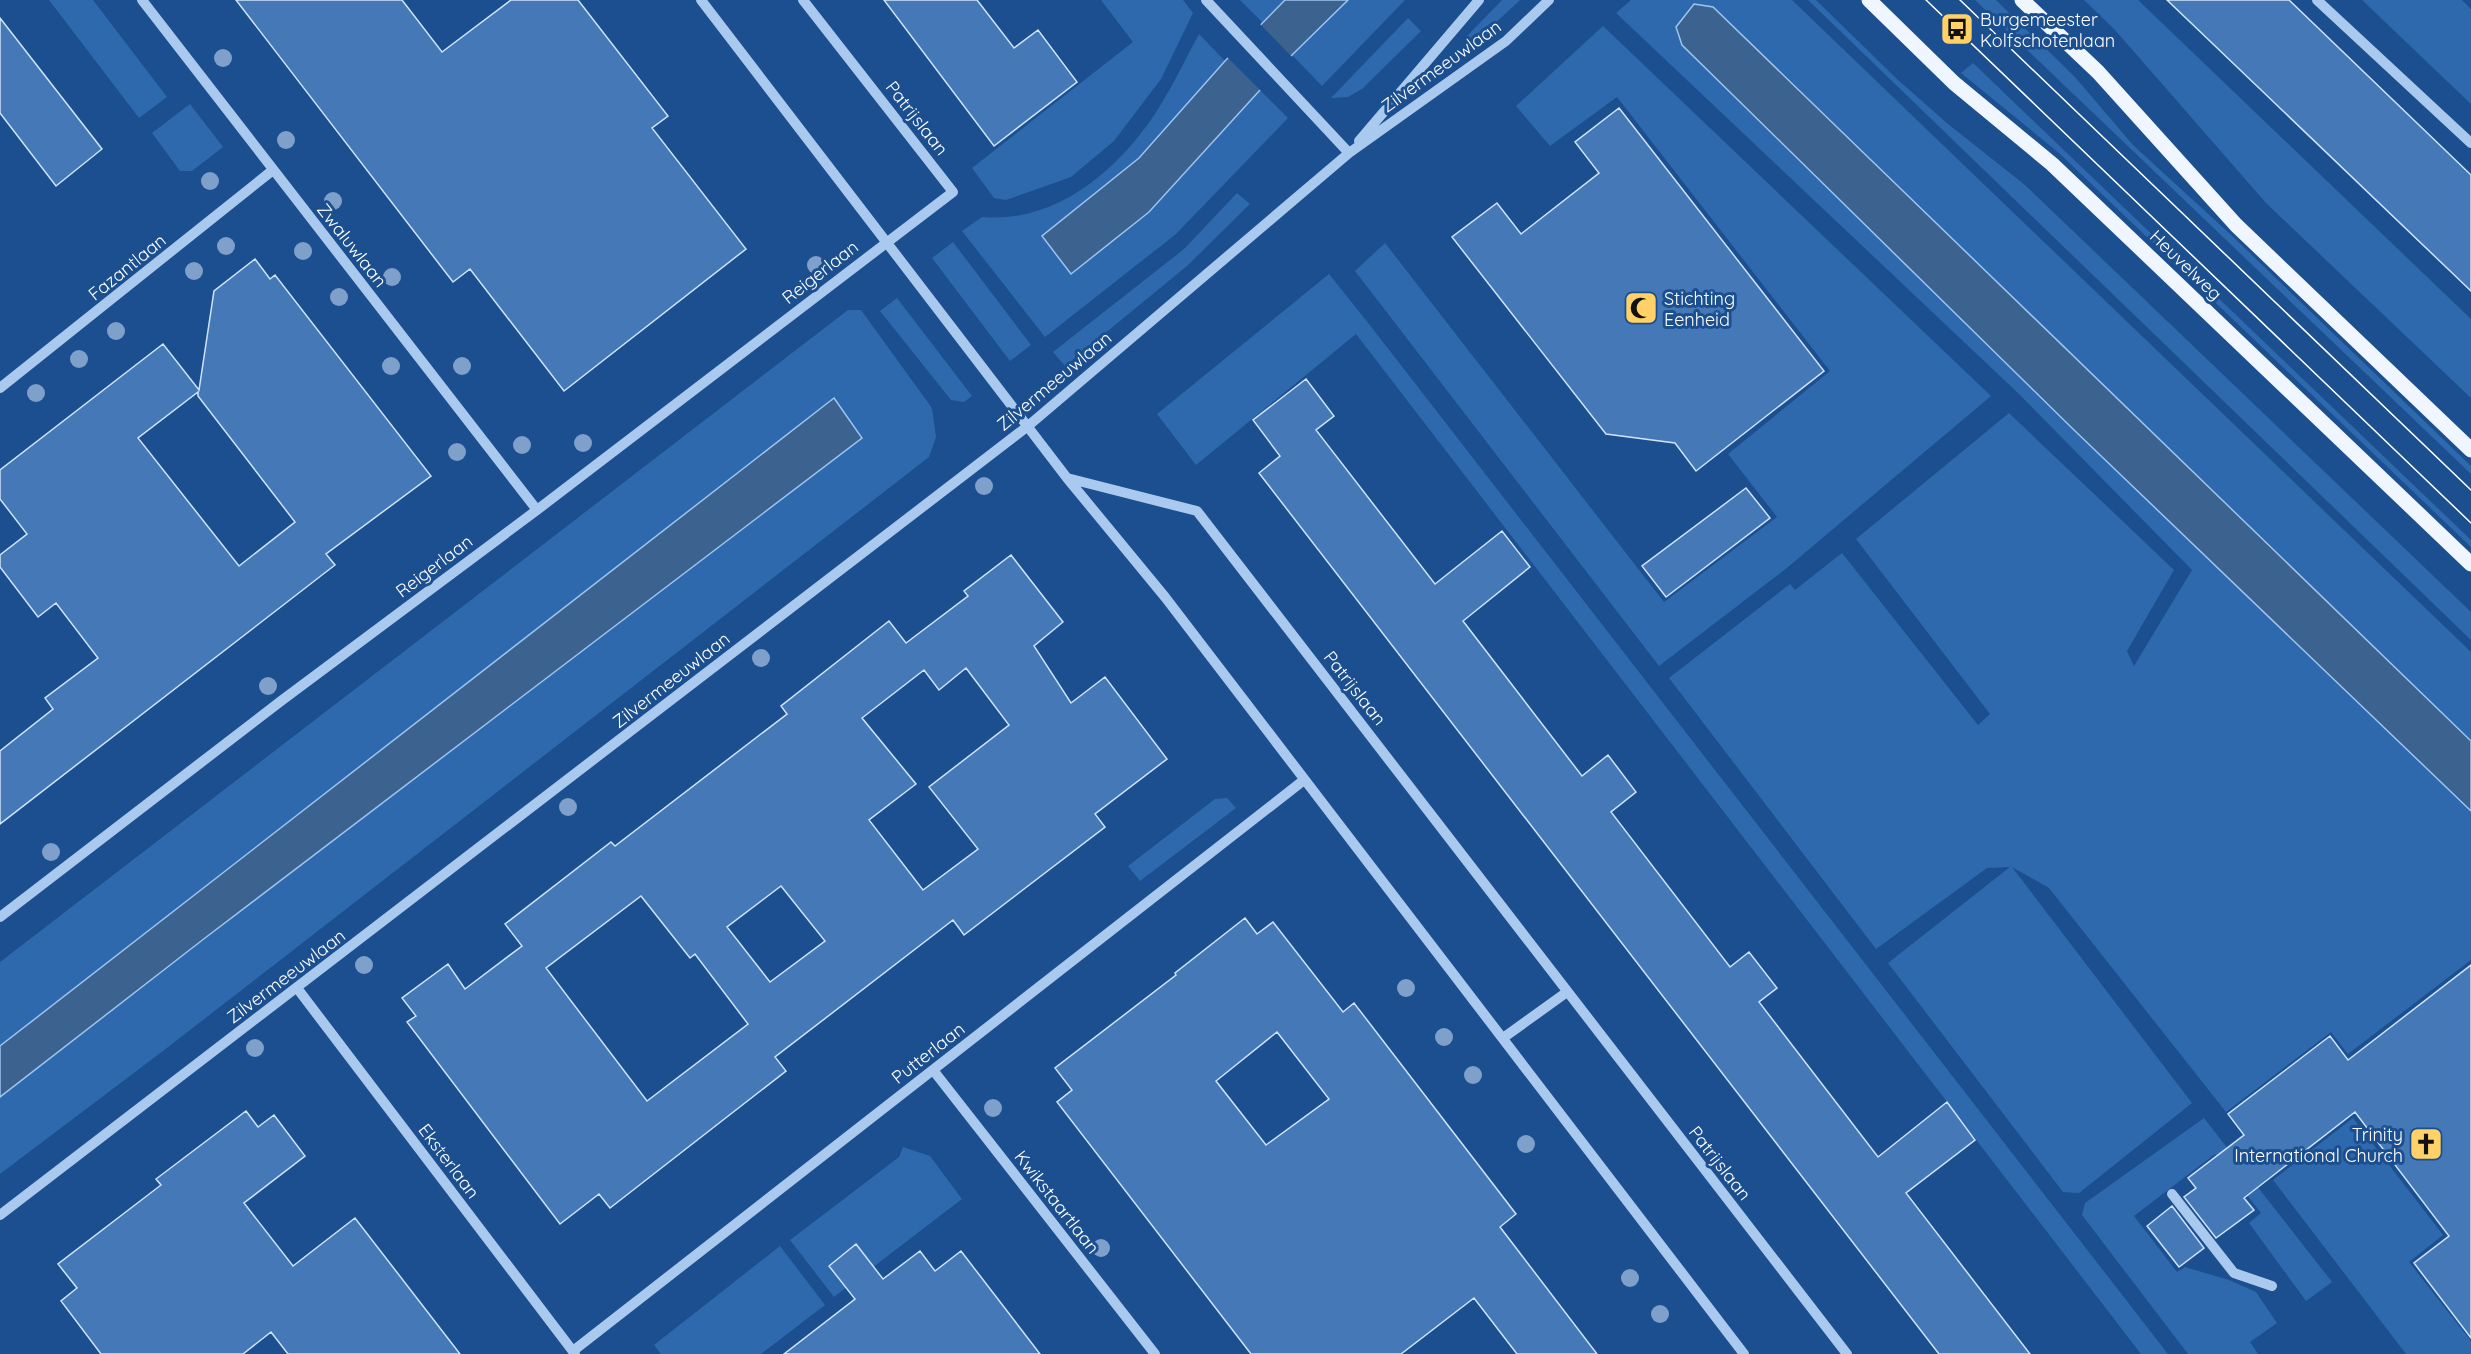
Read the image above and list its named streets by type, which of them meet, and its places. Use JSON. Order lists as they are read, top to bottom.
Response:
{
  "streets": {
    "main road": ["Heuvelweg"],
    "street": [
      "Zilvermeeuwlaan",
      "Patrijslaan",
      "Zwaluwlaan",
      "Fazantlaan",
      "Reigerlaan",
      "Putterlaan",
      "Eksterlaan",
      "Kwikstaartlaan"
    ]
  },
  "crossings": [
    ["Zilvermeeuwlaan", "Eksterlaan"],
    ["Patrijslaan", "Reigerlaan"],
    ["Zwaluwlaan", "Fazantlaan"],
    ["Zwaluwlaan", "Reigerlaan"],
    ["Putterlaan", "Eksterlaan"],
    ["Putterlaan", "Kwikstaartlaan"]
  ],
  "places": {
    "bus stop": ["Burgemeester Kolfschotenlaan"],
    "mosque": ["Stichting Eenheid"],
    "church": ["Trinity International Church"]
  }
}
